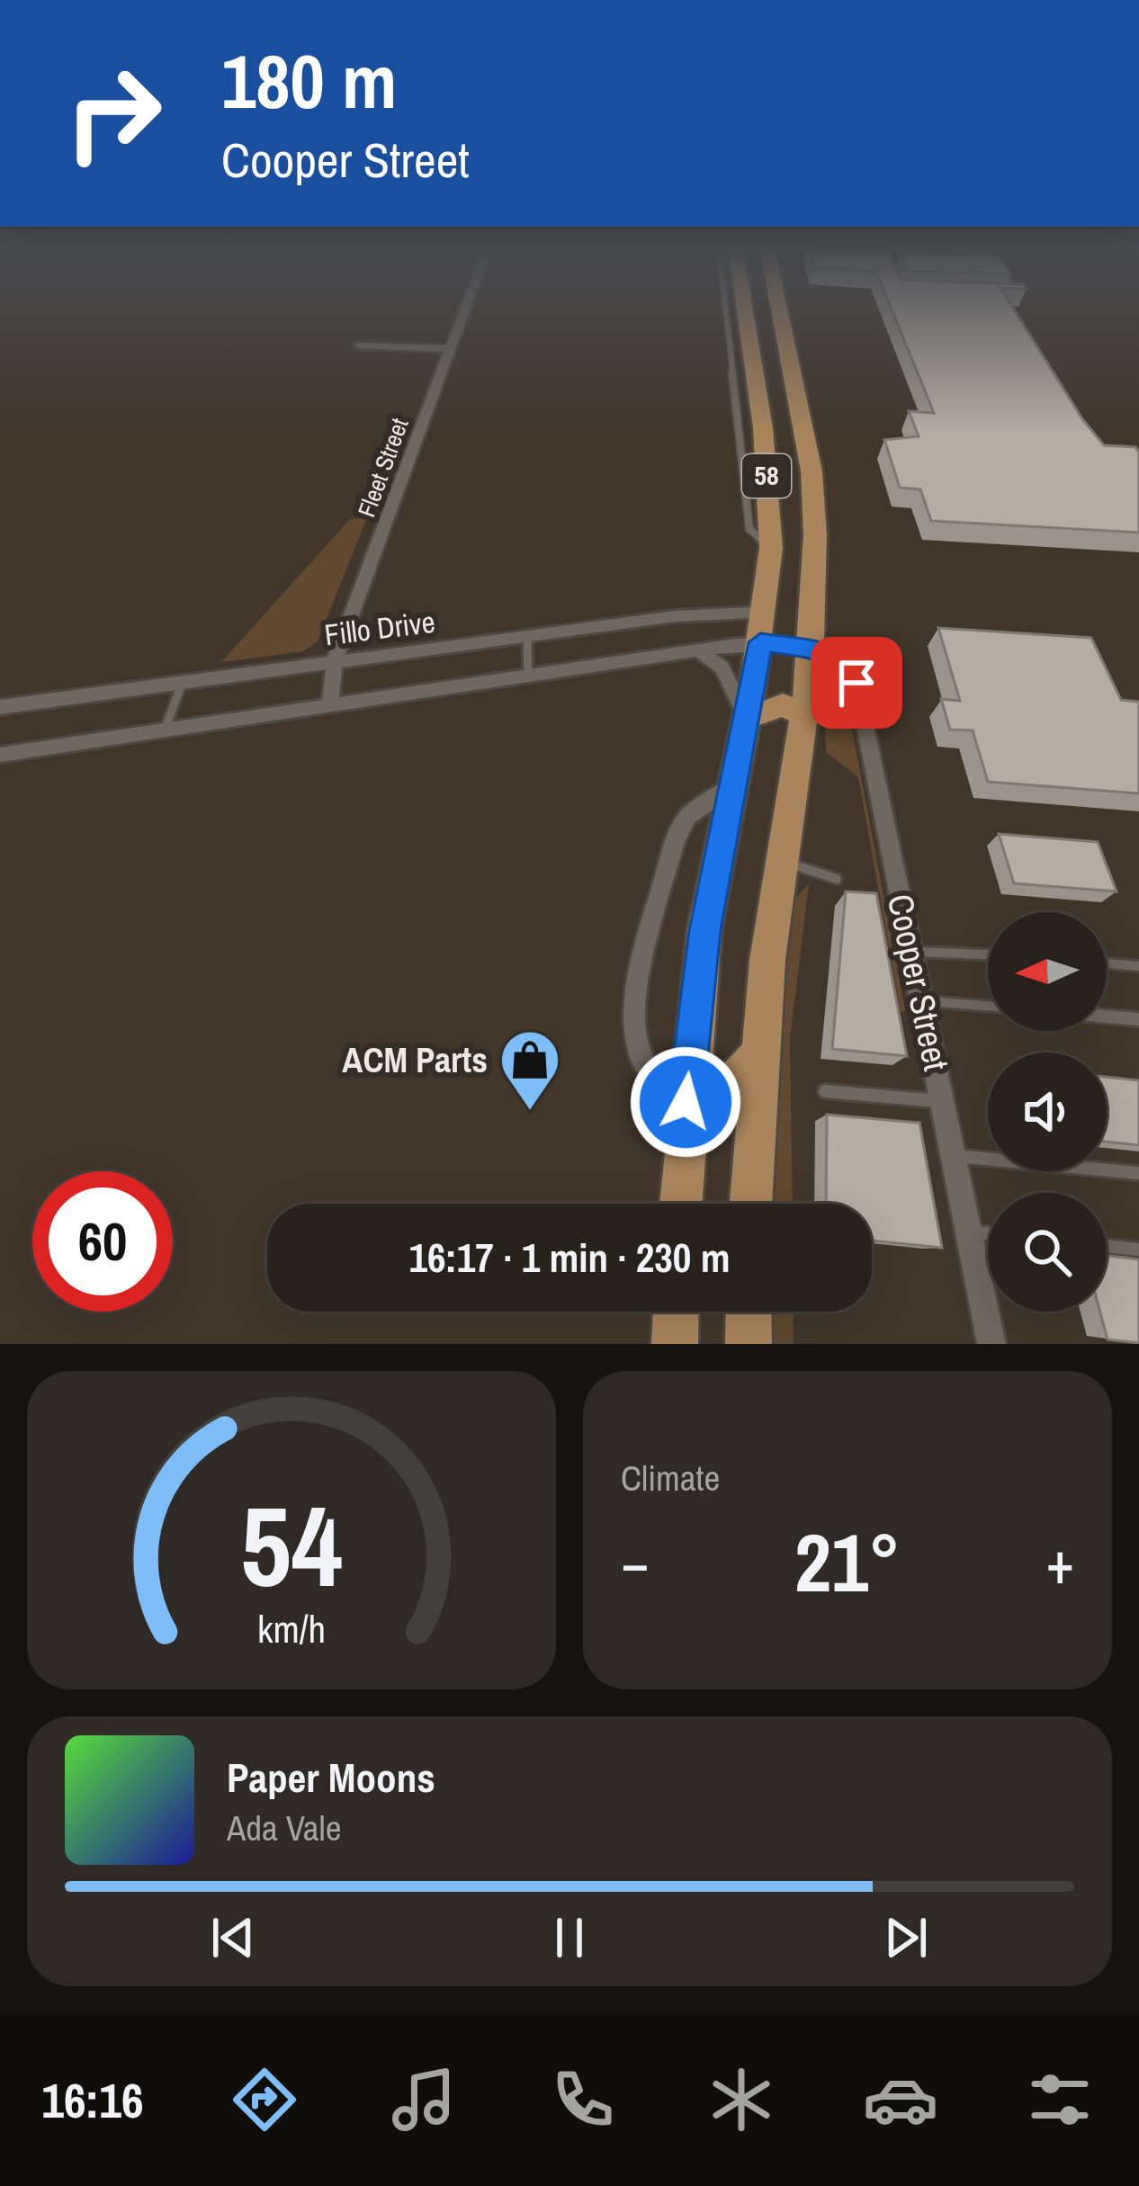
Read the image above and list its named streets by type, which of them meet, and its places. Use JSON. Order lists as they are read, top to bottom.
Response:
{
  "streets": {
    "main road": ["58"],
    "street": ["Fleet Street", "Fillo Drive", "Cooper Street"]
  },
  "crossings": [
    ["Fleet Street", "Fillo Drive"],
    ["58", "Fillo Drive"],
    ["58", "Cooper Street"]
  ],
  "places": {
    "shop": ["ACM Parts"]
  },
  "north": "left",
  "page": {
    "turn": ["180 m", "Cooper Street"],
    "limit": "60",
    "trip": "16:17 · 1 min · 230 m",
    "tile": "Climate",
    "heat": ["−", "21°", "+"],
    "song": ["Paper Moons", "Ada Vale"],
    "tabs": "16:16",
    "gauge": ["54", "km/h"]
  }
}
